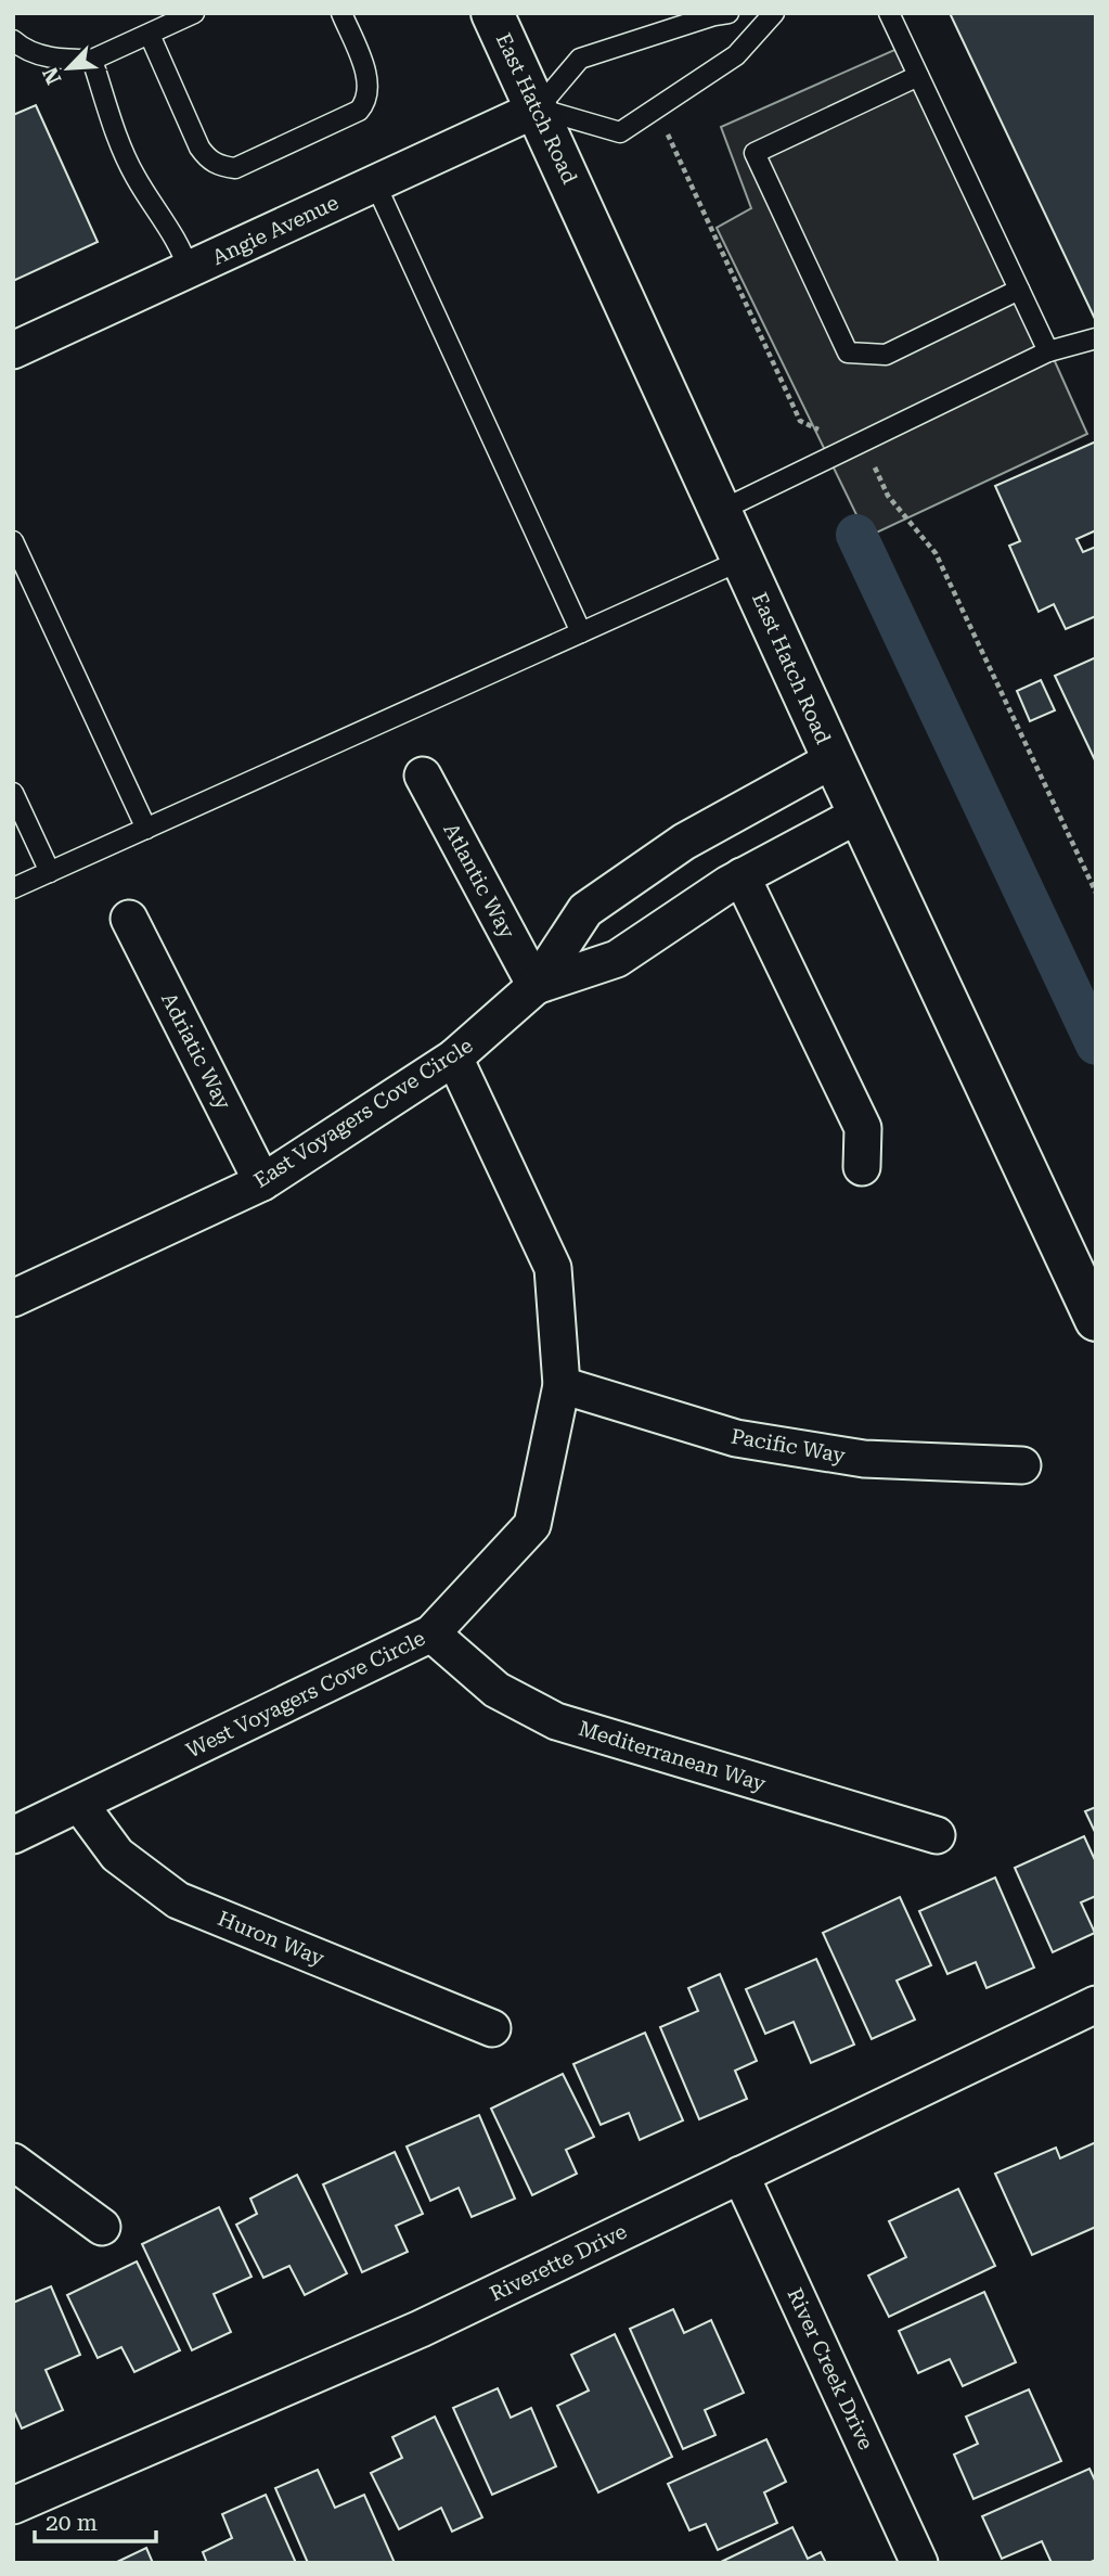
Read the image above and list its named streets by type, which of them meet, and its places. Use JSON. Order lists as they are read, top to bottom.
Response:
{
  "streets": {
    "main road": ["East Hatch Road"],
    "street": [
      "Angie Avenue",
      "Atlantic Way",
      "Adriatic Way",
      "East Voyagers Cove Circle",
      "Pacific Way",
      "West Voyagers Cove Circle",
      "Mediterranean Way",
      "Huron Way",
      "Riverette Drive",
      "River Creek Drive"
    ]
  },
  "crossings": [
    ["East Hatch Road", "Angie Avenue"],
    ["East Hatch Road", "East Voyagers Cove Circle"],
    ["Atlantic Way", "East Voyagers Cove Circle"],
    ["Adriatic Way", "East Voyagers Cove Circle"],
    ["East Voyagers Cove Circle", "West Voyagers Cove Circle"],
    ["Pacific Way", "West Voyagers Cove Circle"],
    ["West Voyagers Cove Circle", "Mediterranean Way"],
    ["West Voyagers Cove Circle", "Huron Way"],
    ["Riverette Drive", "River Creek Drive"]
  ],
  "scale_bar": "20 m",
  "north": "bottom left"
}
